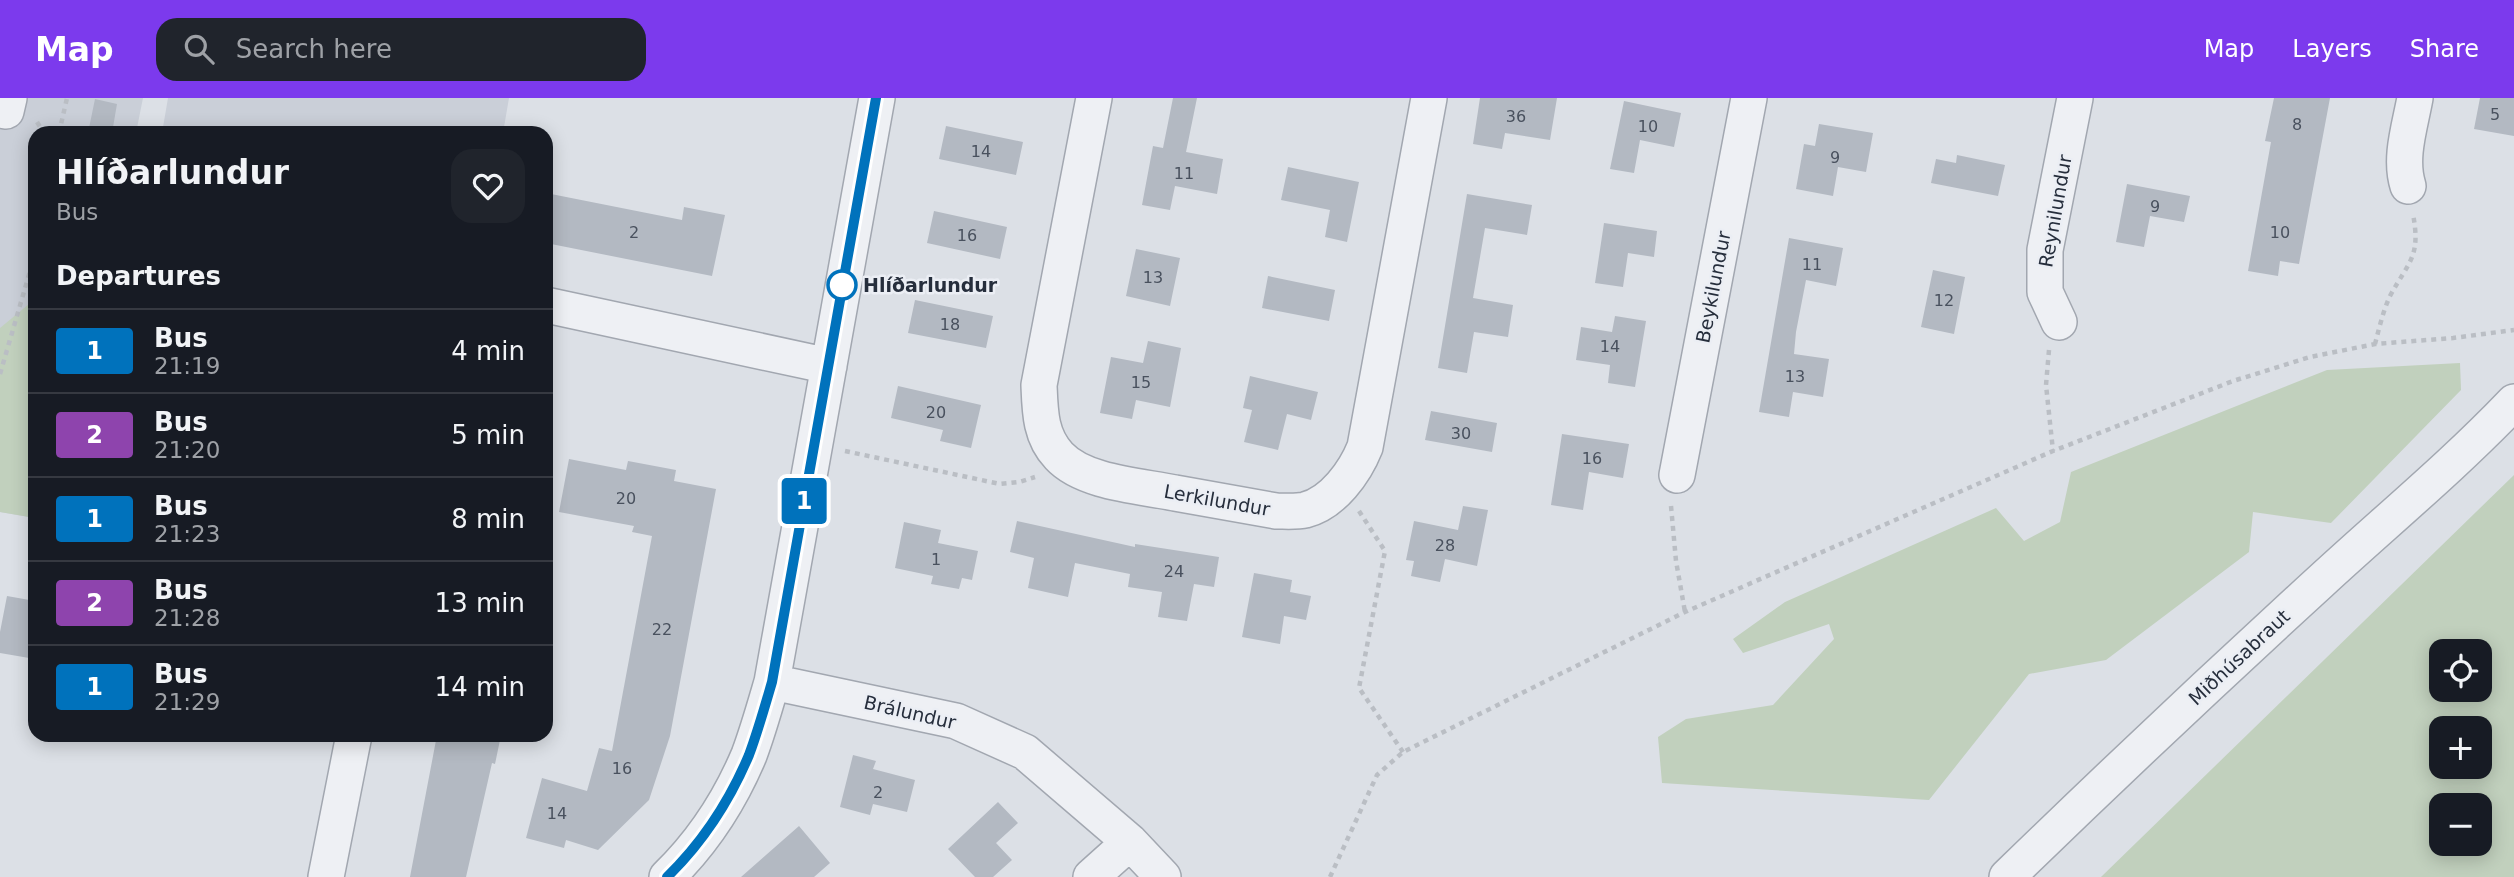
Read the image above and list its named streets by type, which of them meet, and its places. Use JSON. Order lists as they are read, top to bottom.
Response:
{
  "streets": {
    "street": [
      "Reynilundur",
      "Beykilundur",
      "Lerkilundur",
      "Miðhúsabraut",
      "Brálundur"
    ]
  },
  "places": ["Hlíðarlundur"],
  "lines": ["bus line 1"],
  "house_numbers": [
    "5",
    "36",
    "8",
    "10",
    "14",
    "9",
    "11",
    "9",
    "2",
    "10",
    "16",
    "11",
    "13",
    "12",
    "18",
    "14",
    "13",
    "15",
    "20",
    "30",
    "16",
    "20",
    "28",
    "1",
    "24",
    "22",
    "16",
    "2",
    "14"
  ],
  "page": {
    "header": "Map",
    "search": "Search here",
    "nav": ["Map", "Layers", "Share"],
    "on_map": "1",
    "heading": [
      ["Hlíðarlundur", "Bus"],
      "Departures"
    ],
    "list": [
      {
        "mark": "1",
        "name": "Bus",
        "note": "21:19",
        "value": "4 min"
      },
      {
        "mark": "2",
        "name": "Bus",
        "note": "21:20",
        "value": "5 min"
      },
      {
        "mark": "1",
        "name": "Bus",
        "note": "21:23",
        "value": "8 min"
      },
      {
        "mark": "2",
        "name": "Bus",
        "note": "21:28",
        "value": "13 min"
      },
      {
        "mark": "1",
        "name": "Bus",
        "note": "21:29",
        "value": "14 min"
      }
    ],
    "map_buttons": ["+", "−"]
  }
}
